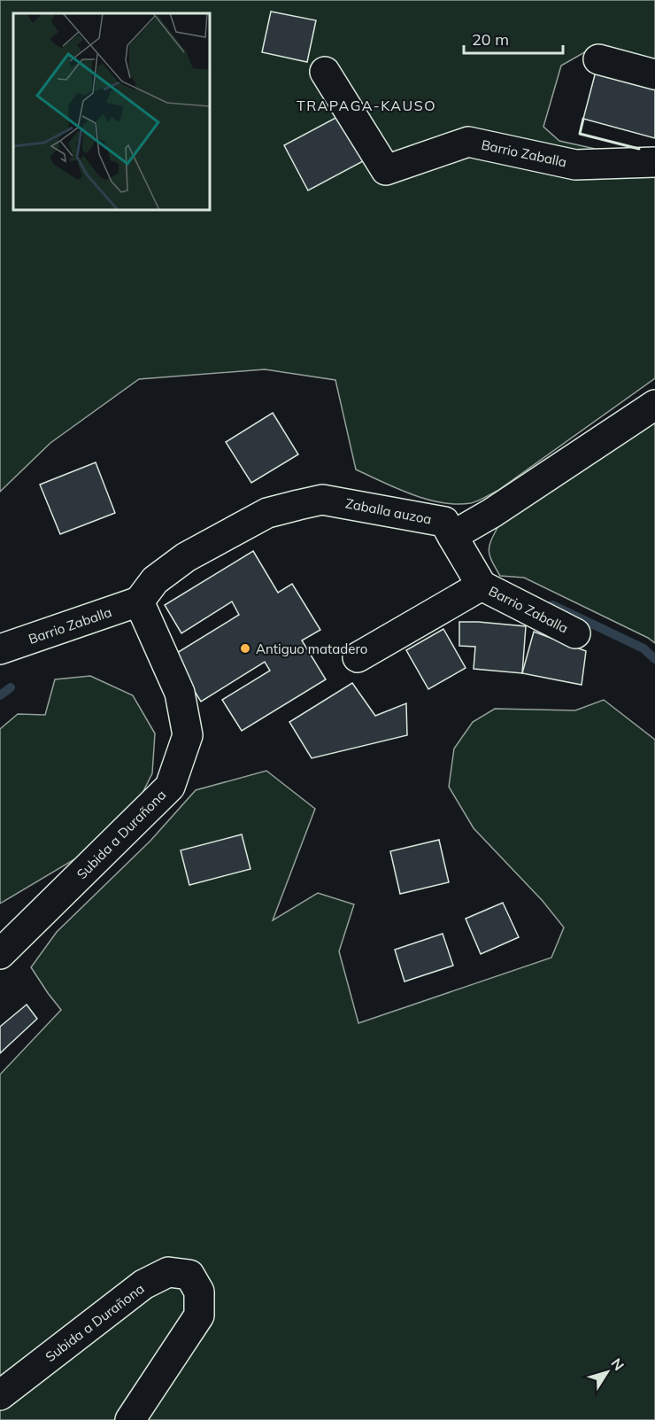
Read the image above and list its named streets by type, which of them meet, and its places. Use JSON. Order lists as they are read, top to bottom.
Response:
{
  "streets": {
    "street": ["Barrio Zaballa", "Zaballa auzoa", "Subida a Durañona"]
  },
  "crossings": [
    ["Barrio Zaballa", "Zaballa auzoa"],
    ["Barrio Zaballa", "Subida a Durañona"],
    ["Zaballa auzoa", "Subida a Durañona"]
  ],
  "districts": ["TRAPAGA-KAUSO"],
  "places": ["Antiguo matadero"],
  "scale_bar": "20 m",
  "north": "top right"
}
